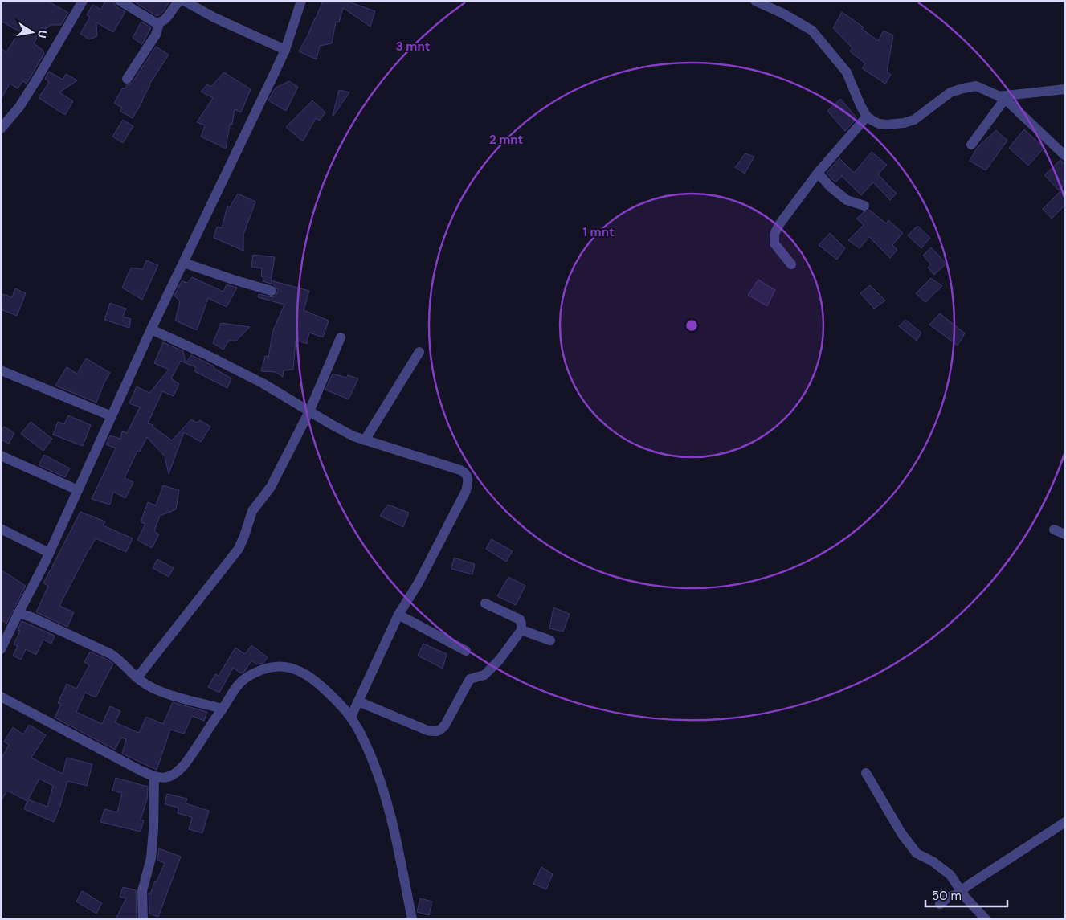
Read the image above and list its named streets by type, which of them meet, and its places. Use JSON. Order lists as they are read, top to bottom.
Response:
{
  "scale_bar": "50 m",
  "north": "right",
  "rings": ["3 mnt", "2 mnt", "1 mnt"]
}
